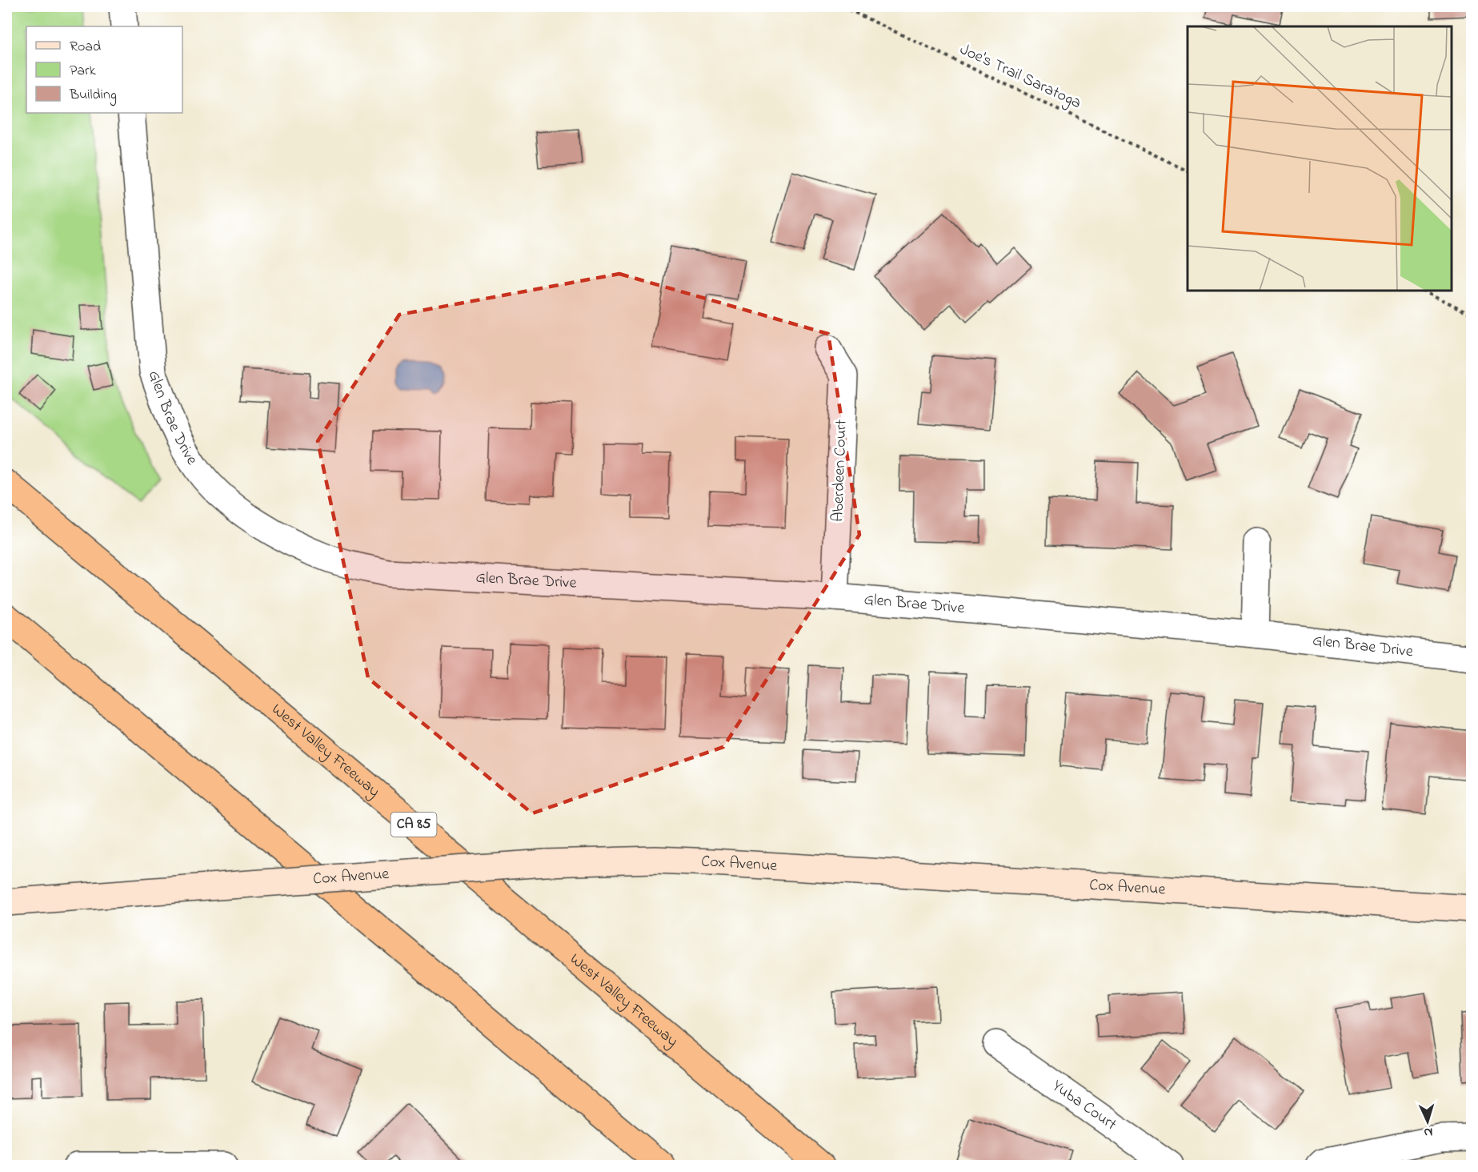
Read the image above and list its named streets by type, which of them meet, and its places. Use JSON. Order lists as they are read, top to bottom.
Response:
{
  "streets": {
    "highway": ["West Valley Freeway", "CA 85"],
    "main road": ["Cox Avenue"],
    "street": ["Glen Brae Drive", "Aberdeen Court", "Yuba Court"],
    "path": ["Joe's Trail Saratoga"]
  },
  "crossings": [
    ["Glen Brae Drive", "Aberdeen Court"]
  ],
  "legend": ["Road", "Park", "Building"],
  "north": "bottom"
}
